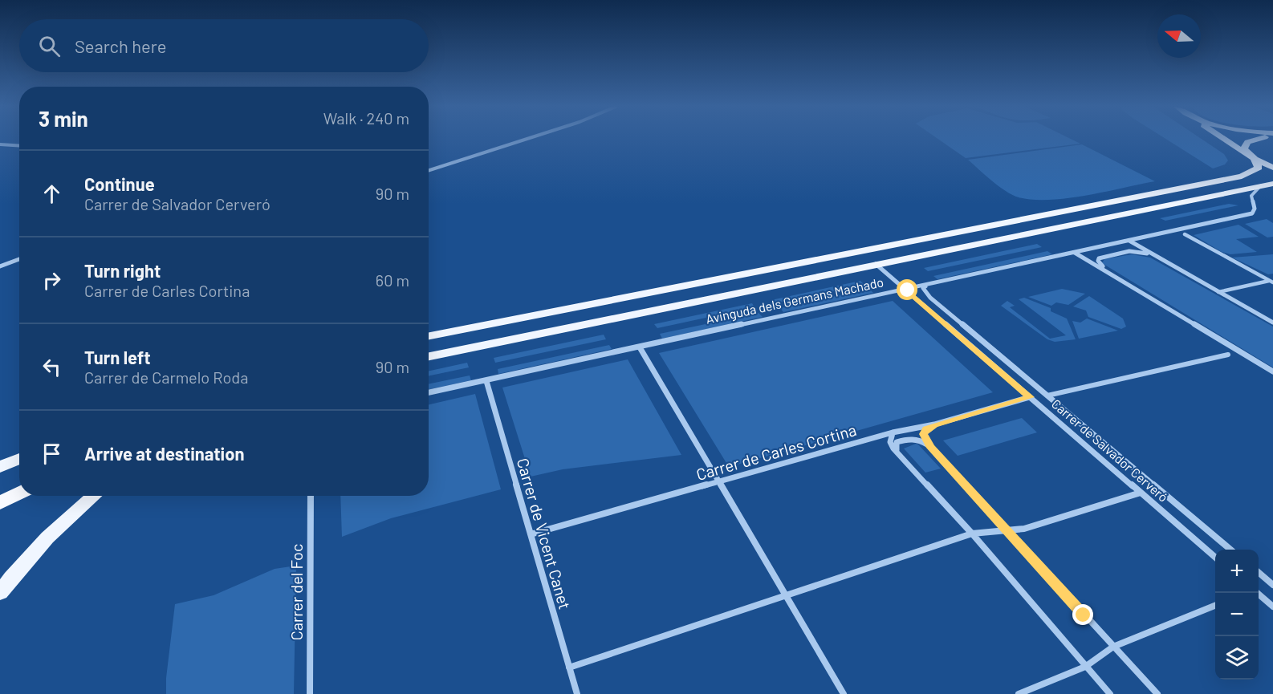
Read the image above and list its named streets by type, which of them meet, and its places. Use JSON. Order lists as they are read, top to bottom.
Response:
{
  "streets": {
    "main road": ["Avinguda dels Germans Machado"],
    "street": [
      "Carrer de Salvador Cerveró",
      "Carrer de Carles Cortina",
      "Carrer de Vicent Canet",
      "Carrer del Foc"
    ]
  },
  "crossings": [
    ["Avinguda dels Germans Machado", "Carrer de Salvador Cerveró"],
    ["Avinguda dels Germans Machado", "Carrer de Vicent Canet"],
    ["Carrer de Salvador Cerveró", "Carrer de Carles Cortina"],
    ["Carrer de Carles Cortina", "Carrer de Vicent Canet"]
  ],
  "north": "left",
  "page": {
    "search": "Search here",
    "heading": ["3 min", "Walk · 240 m"],
    "list": [
      ["Continue", "Carrer de Salvador Cerveró", "90 m"],
      ["Turn right", "Carrer de Carles Cortina", "60 m"],
      ["Turn left", "Carrer de Carmelo Roda", "90 m"],
      "Arrive at destination"
    ],
    "map_buttons": ["+", "−"]
  }
}
